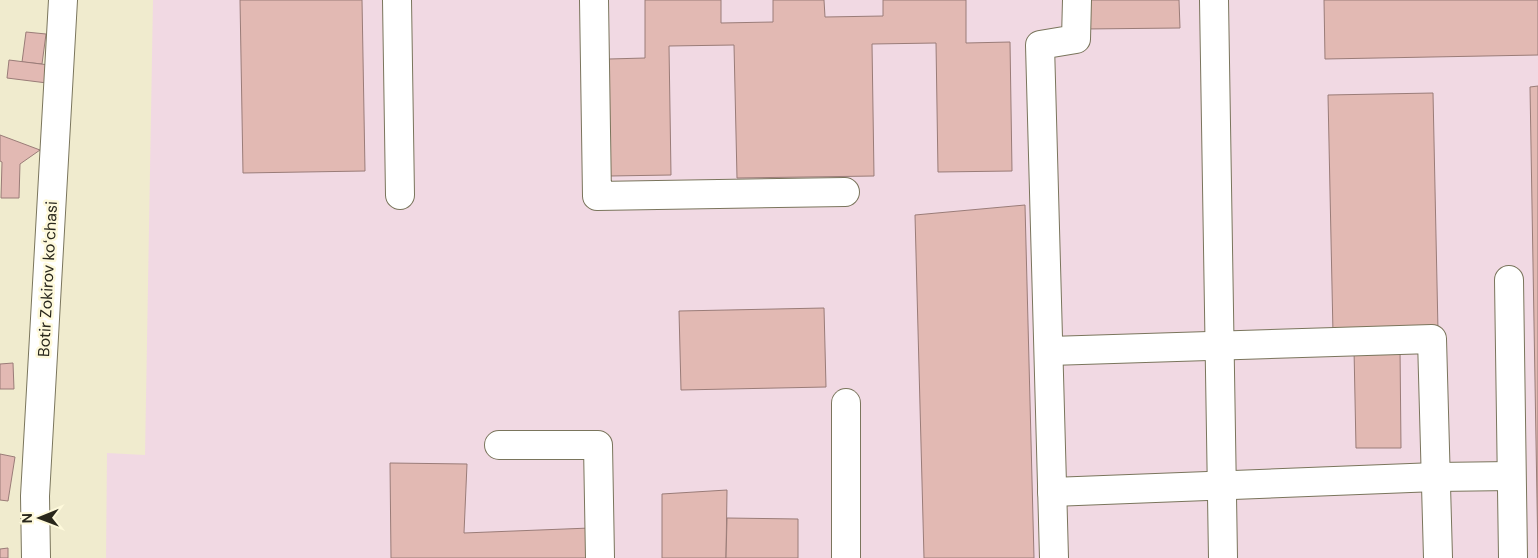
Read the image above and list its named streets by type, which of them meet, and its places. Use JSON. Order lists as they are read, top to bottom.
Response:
{
  "streets": {
    "street": ["Botir Zokirov koʻchasi"]
  },
  "north": "left"
}
